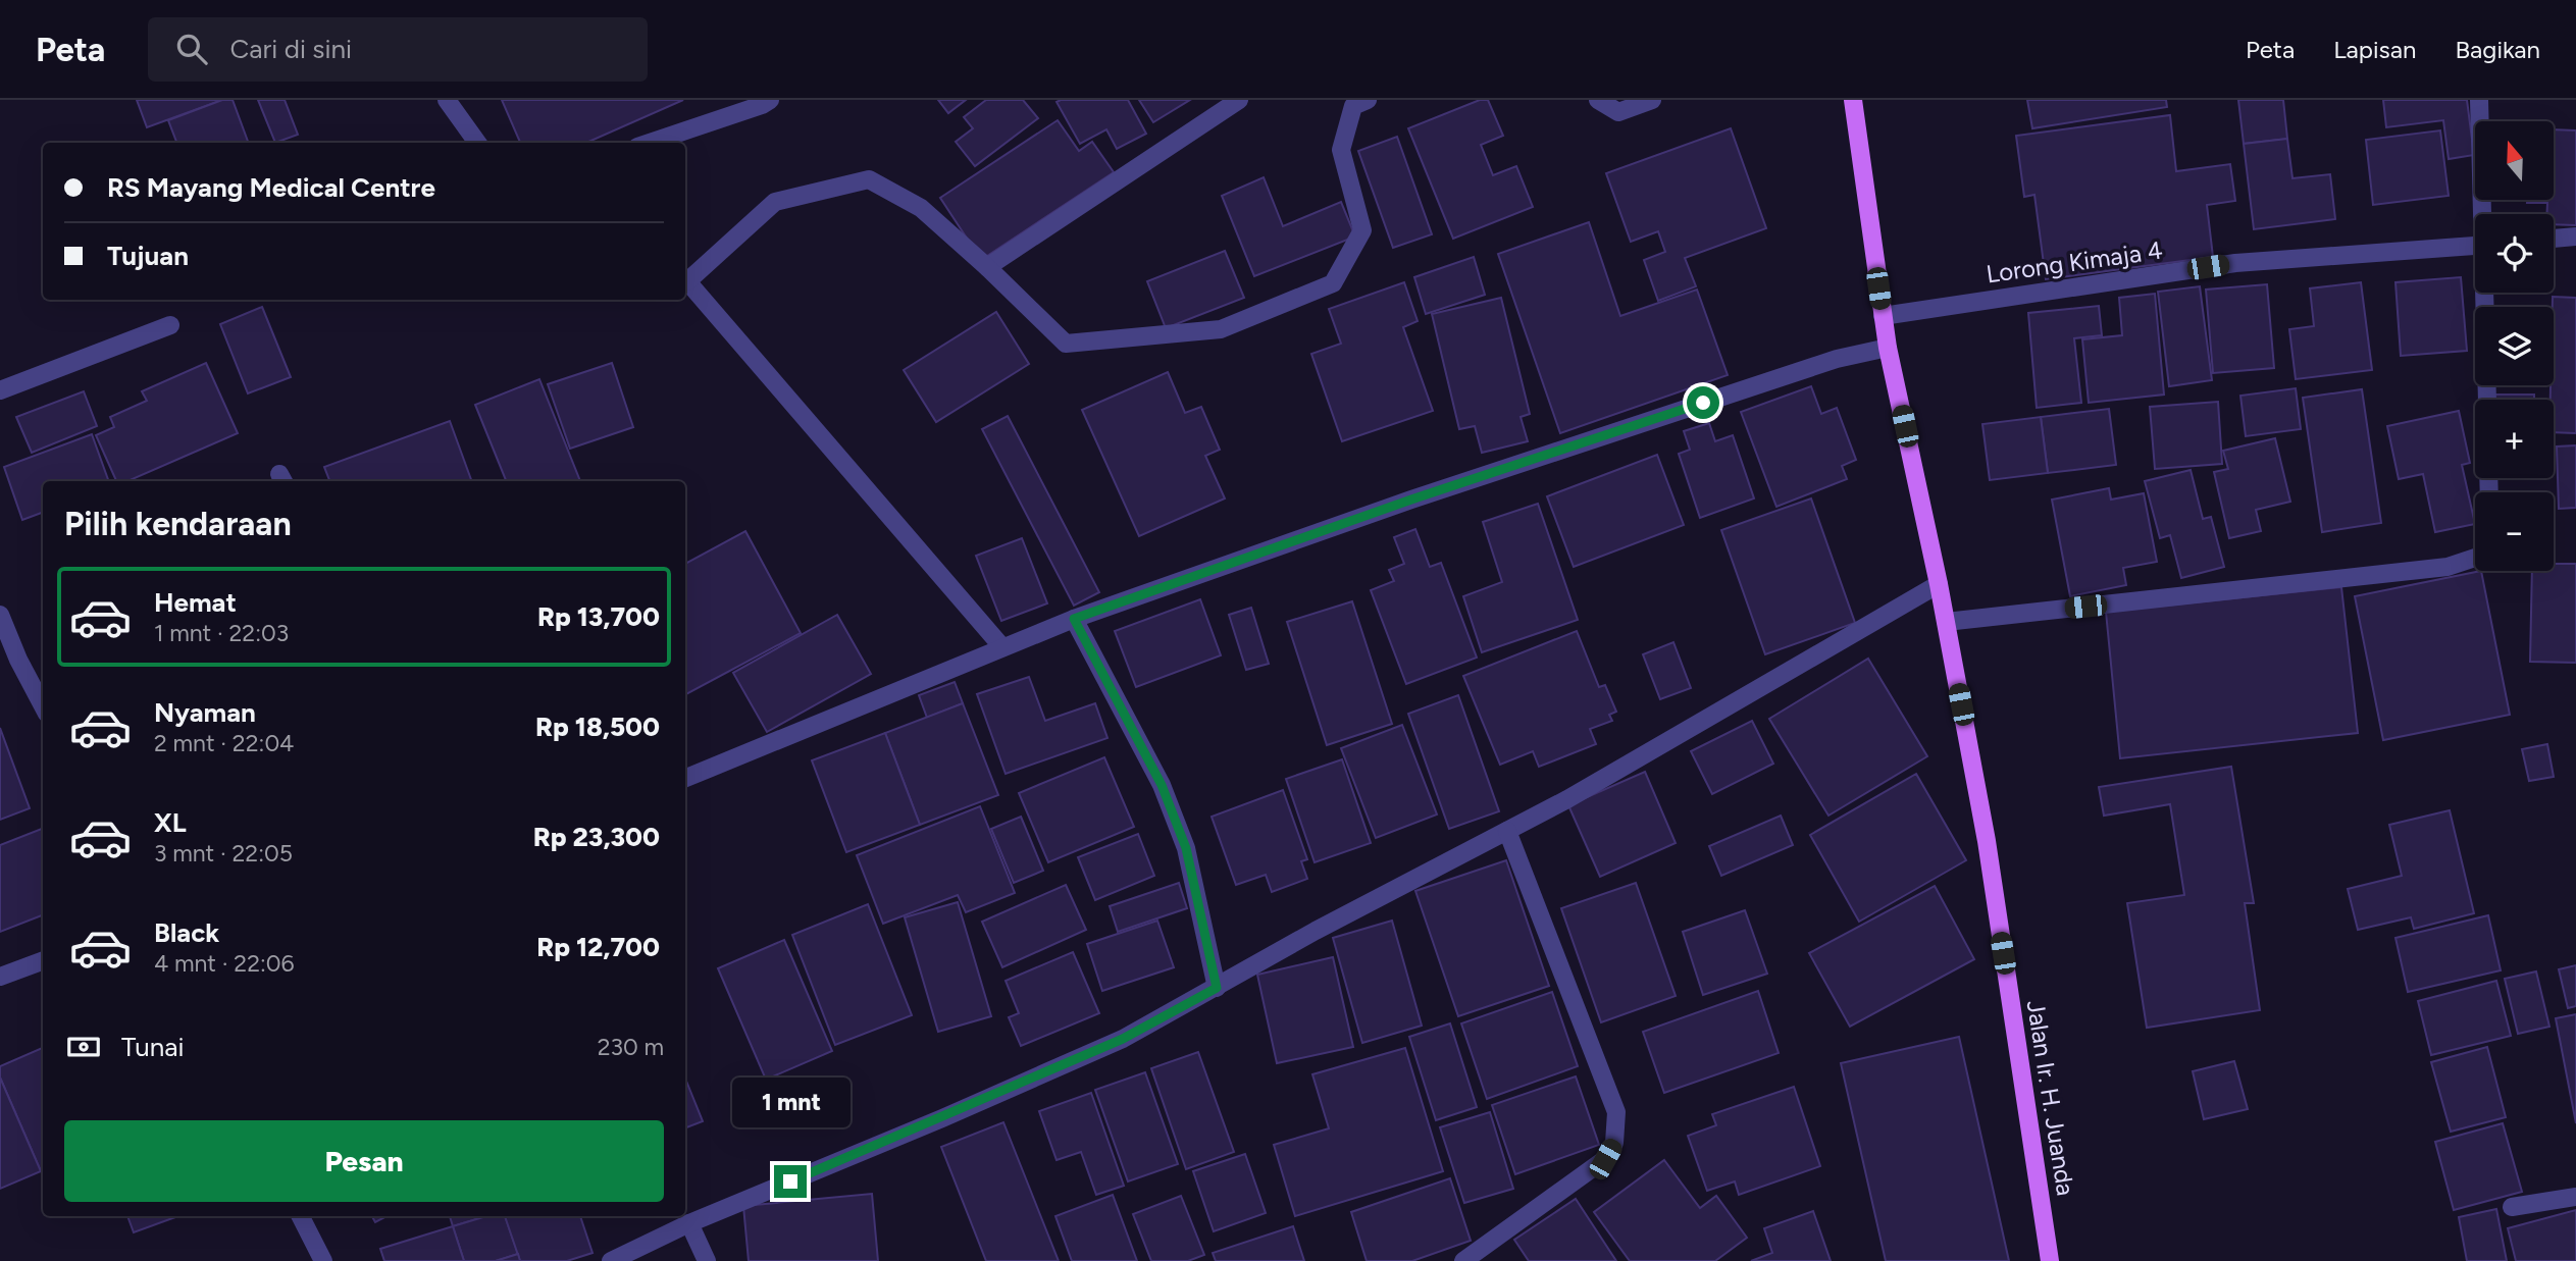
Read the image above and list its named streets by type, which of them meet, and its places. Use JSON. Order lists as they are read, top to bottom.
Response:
{
  "streets": {
    "main road": ["Jalan Ir. H. Juanda"],
    "street": ["Lorong Kimaja 4"]
  },
  "crossings": [
    ["Lorong Kimaja 4", "Jalan Ir. H. Juanda"]
  ],
  "north": "top",
  "page": {
    "header": "Peta",
    "search": "Cari di sini",
    "nav": ["Peta", "Lapisan", "Bagikan"],
    "map_buttons": ["+", "−"],
    "banner": ["RS Mayang Medical Centre", "Tujuan"],
    "heading": "Pilih kendaraan",
    "list": [
      {
        "name": "Hemat",
        "note": "1 mnt · 22:03",
        "value": "Rp 13,700"
      },
      {
        "name": "Nyaman",
        "note": "2 mnt · 22:04",
        "value": "Rp 18,500"
      },
      {
        "name": "XL",
        "note": "3 mnt · 22:05",
        "value": "Rp 23,300"
      },
      {
        "name": "Black",
        "note": "4 mnt · 22:06",
        "value": "Rp 12,700"
      }
    ],
    "pay": ["Tunai", "230 m"],
    "bubble": "1 mnt",
    "buttons": "Pesan"
  }
}
